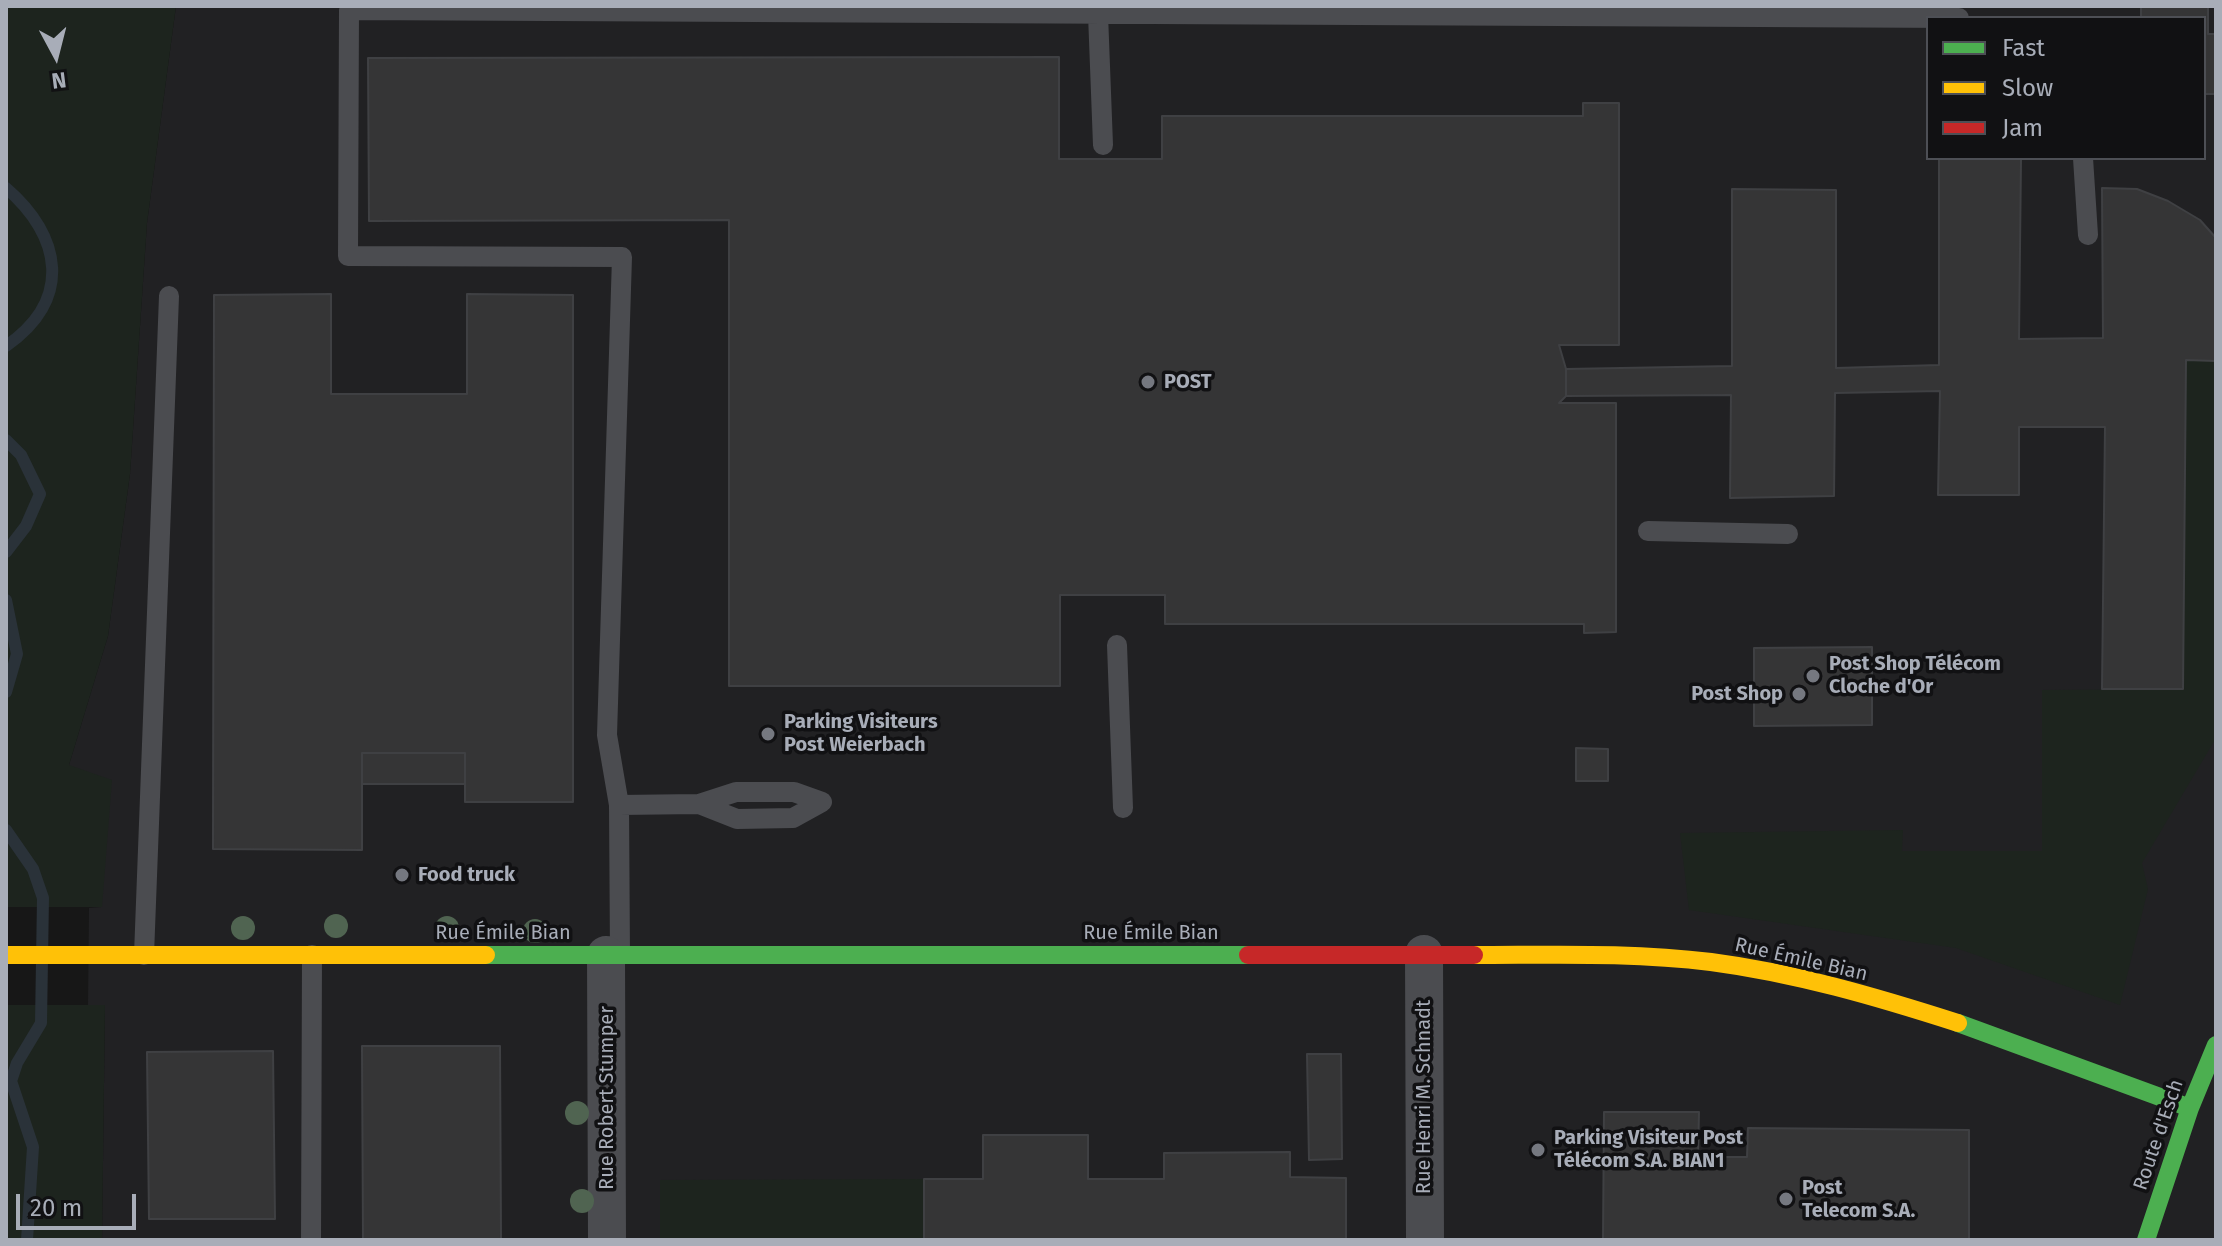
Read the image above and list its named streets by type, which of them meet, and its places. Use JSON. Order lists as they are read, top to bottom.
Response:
{
  "streets": {
    "street": [
      "Rue Émile Bian",
      "Rue Henri M. Schnadt",
      "Rue Robert Stumper",
      "Route d'Esch"
    ]
  },
  "crossings": [
    ["Rue Émile Bian", "Rue Henri M. Schnadt"],
    ["Rue Émile Bian", "Rue Robert Stumper"],
    ["Rue Émile Bian", "Route d'Esch"]
  ],
  "places": [
    "POST",
    "Post Shop Télécom Cloche d'Or",
    "Post Shop",
    "Parking Visiteurs Post Weierbach",
    "Food truck",
    "Parking Visiteur Post Télécom S.A. BIAN1",
    "Post Telecom S.A."
  ],
  "legend": ["Fast", "Slow", "Jam"],
  "scale_bar": "20 m",
  "north": "bottom"
}
